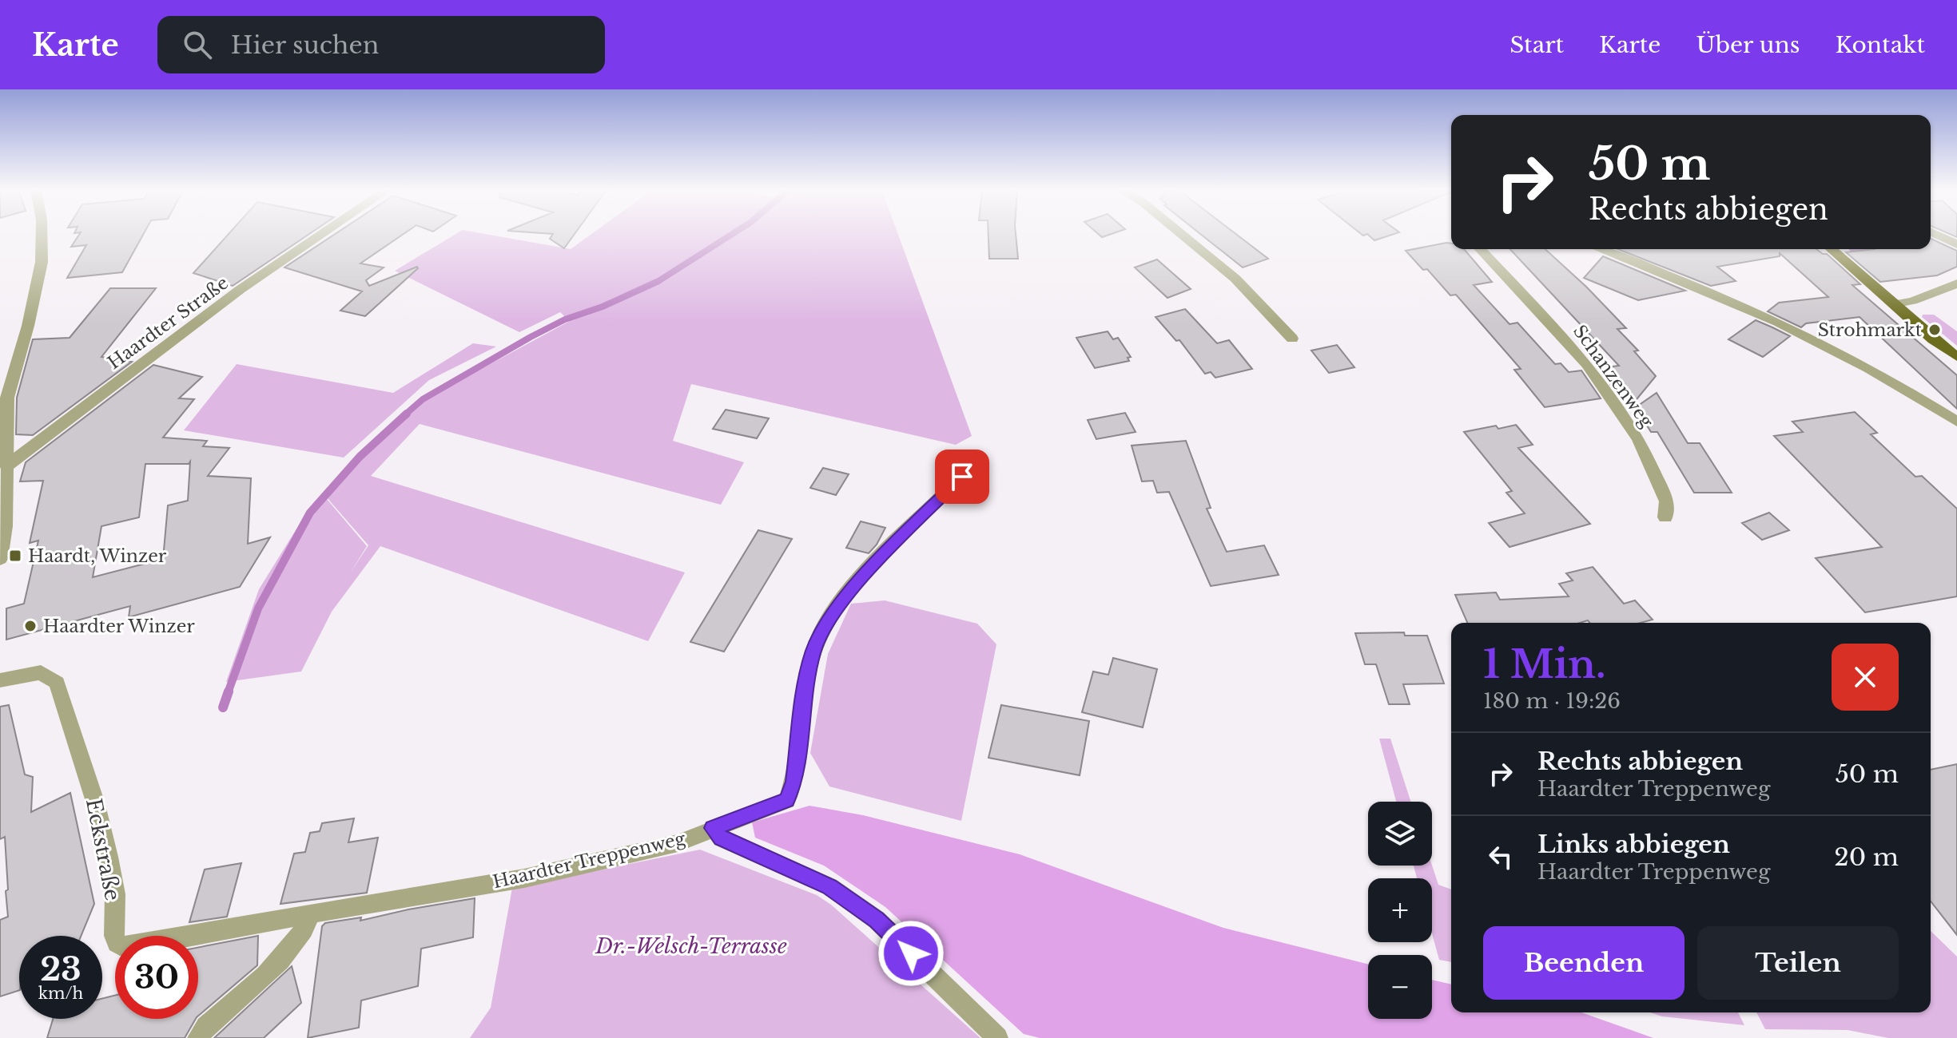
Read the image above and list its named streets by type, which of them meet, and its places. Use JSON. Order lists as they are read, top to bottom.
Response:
{
  "streets": {
    "street": [
      "Haardter Straße",
      "Schanzenweg",
      "Eckstraße",
      "Haardter Treppenweg"
    ]
  },
  "crossings": [
    ["Eckstraße", "Haardter Treppenweg"]
  ],
  "parks": ["Dr.-Welsch-Terrasse"],
  "places": {
    "other": ["Strohmarkt", "Haardter Winzer"],
    "transit": ["Haardt, Winzer"]
  },
  "page": {
    "header": "Karte",
    "search": "Hier suchen",
    "nav": [
      "Start",
      "Karte",
      "Über uns",
      "Kontakt"
    ],
    "turn": ["50 m", "Rechts abbiegen"],
    "heading": ["1 Min.", "180 m · 19:26"],
    "list": [
      {
        "name": "Rechts abbiegen",
        "note": "Haardter Treppenweg",
        "value": "50 m"
      },
      {
        "name": "Links abbiegen",
        "note": "Haardter Treppenweg",
        "value": "20 m"
      }
    ],
    "map_buttons": ["+", "−"],
    "buttons": ["Beenden", "Teilen"],
    "speed": "23 km/h",
    "limit": "30"
  }
}
